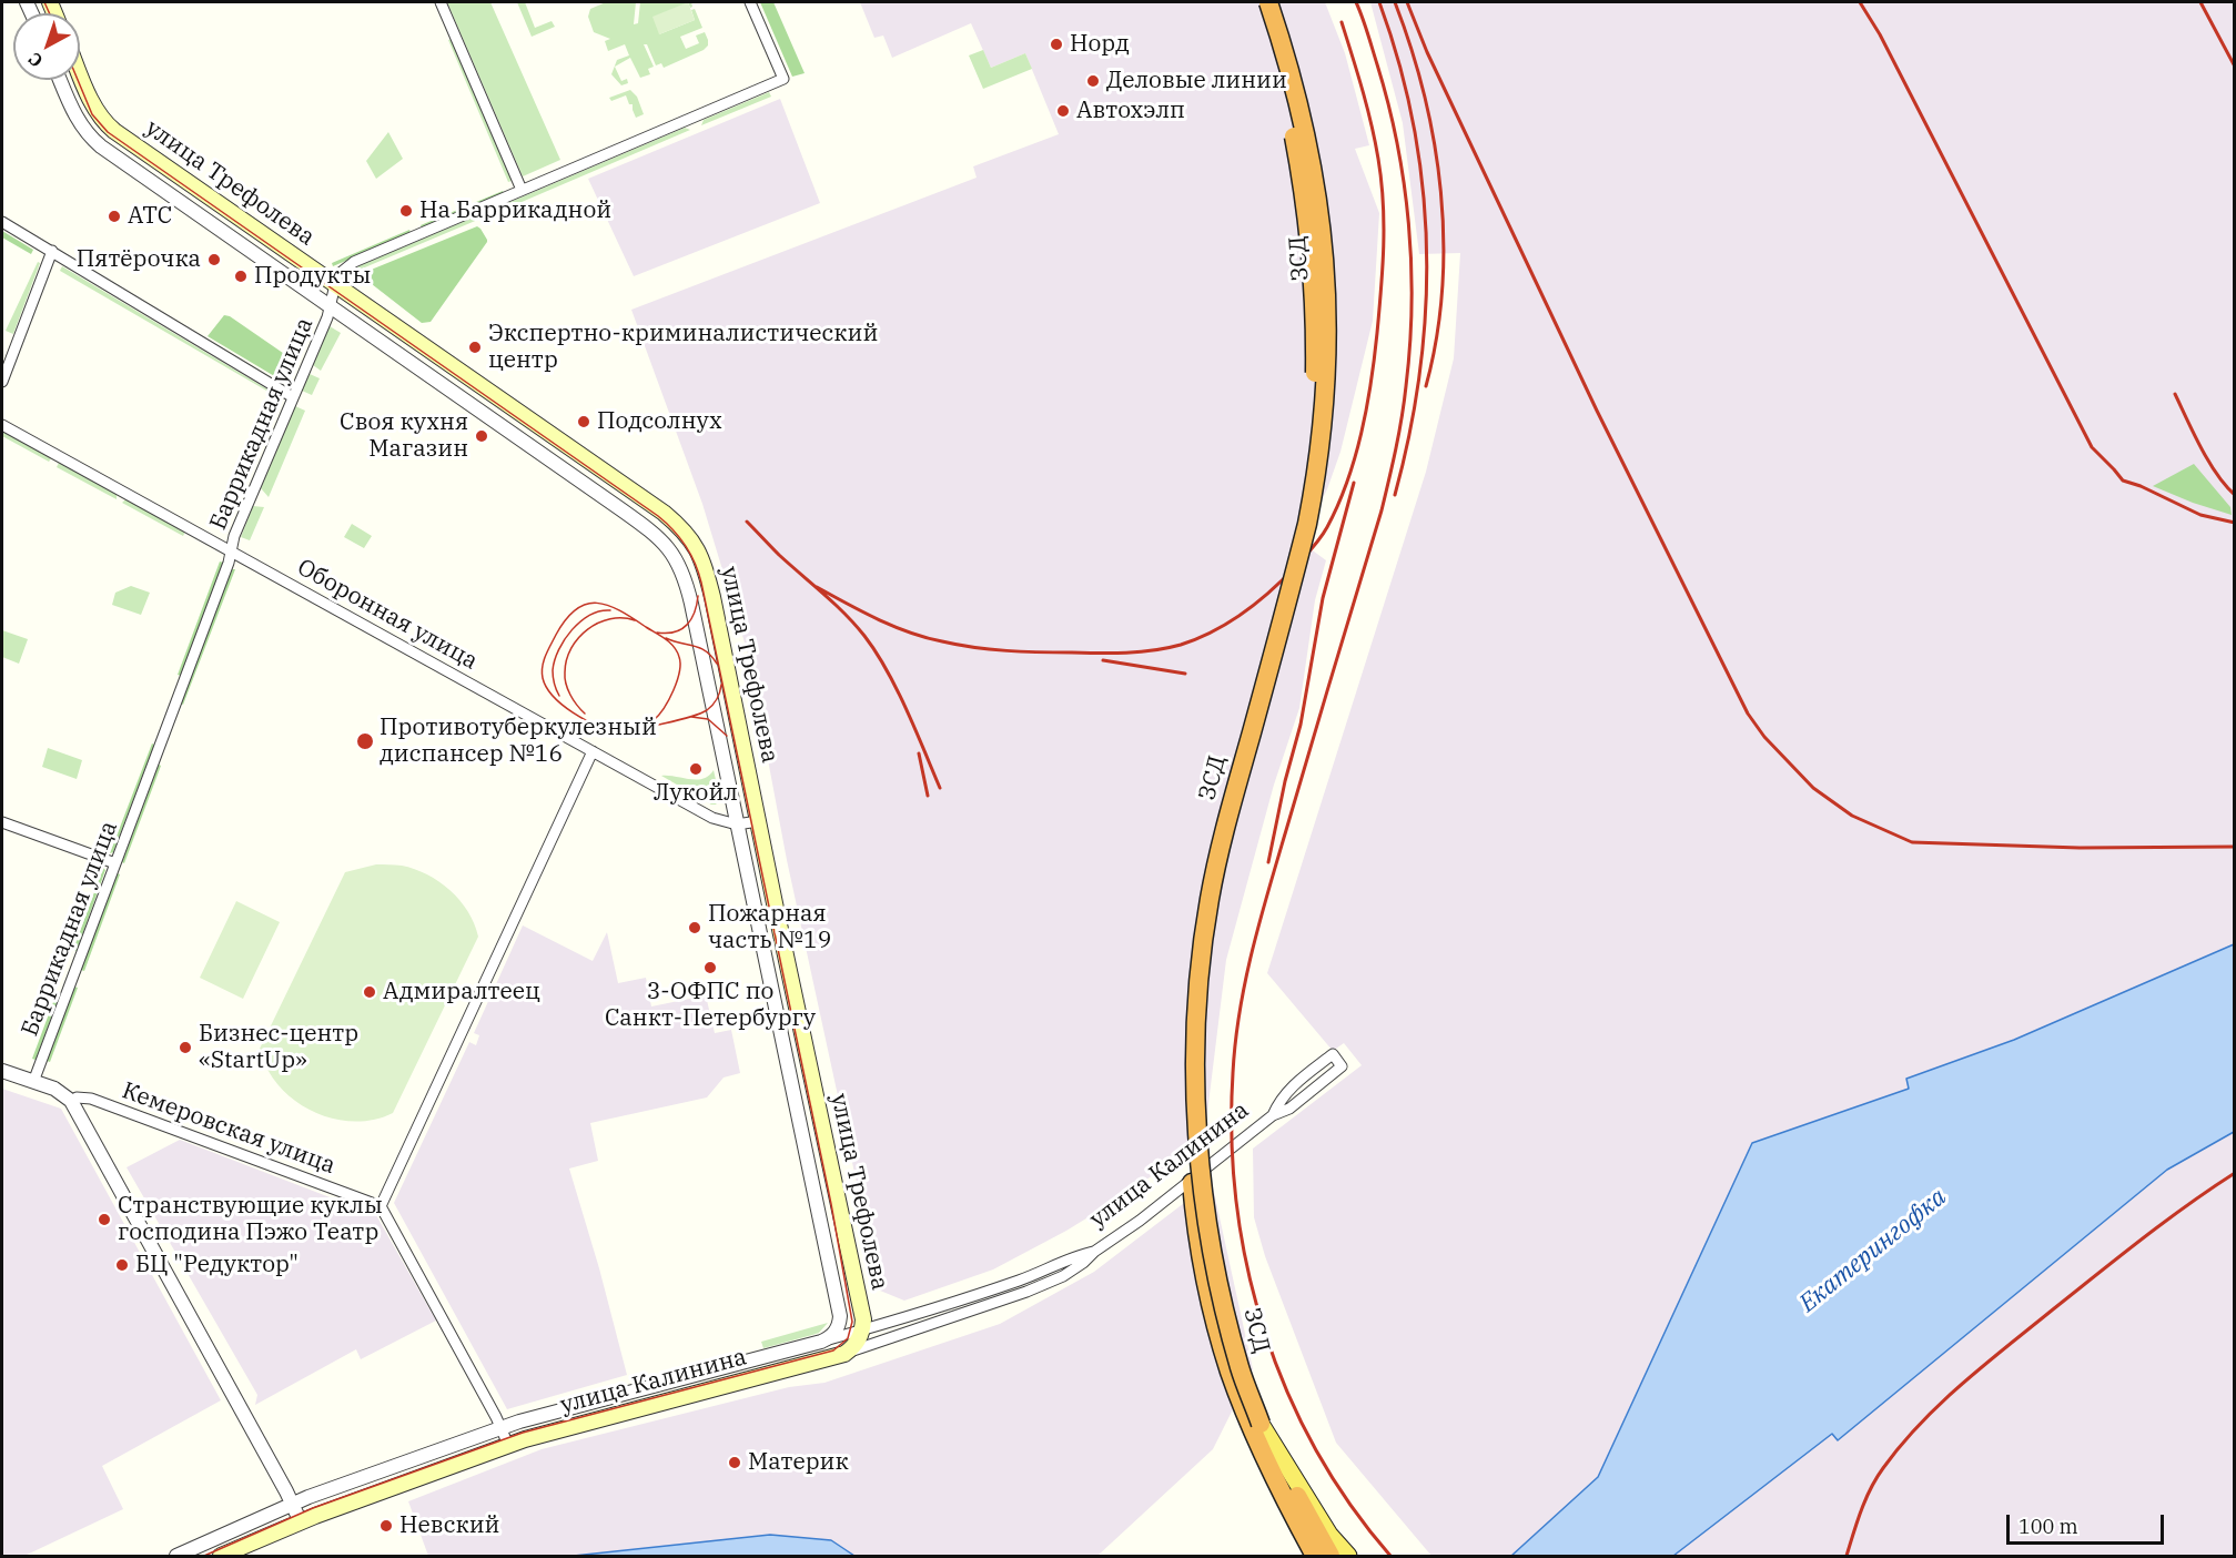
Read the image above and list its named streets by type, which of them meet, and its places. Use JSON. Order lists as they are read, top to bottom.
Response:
{
  "streets": {
    "highway": ["ЗСД"],
    "main road": ["улица Трефолева", "улица Калинина"],
    "street": ["Баррикадная улица", "Оборонная улица", "Кемеровская улица"]
  },
  "crossings": [
    ["улица Трефолева", "Баррикадная улица"],
    ["улица Трефолева", "Оборонная улица"],
    ["улица Трефолева", "улица Калинина"],
    ["Баррикадная улица", "Оборонная улица"]
  ],
  "water": ["Екатерингофка"],
  "places": [
    "Норд",
    "Деловые линии",
    "Автохэлп",
    "На Баррикадной",
    "АТС",
    "Пятёрочка",
    "Продукты",
    "Экспертно-криминалистический центр",
    "Подсолнух",
    "Своя кухня Магазин",
    "Противотуберкулезный диспансер №16",
    "Лукойл",
    "Пожарная часть №19",
    "3-ОФПС по Санкт-Петербургу",
    "Адмиралтеец",
    "Бизнес-центр «StartUp»",
    "Странствующие куклы господина Пэжо Театр",
    "БЦ \"Редуктор\"",
    "Материк",
    "Невский"
  ],
  "scale_bar": "100 m",
  "north": "bottom left"
}
